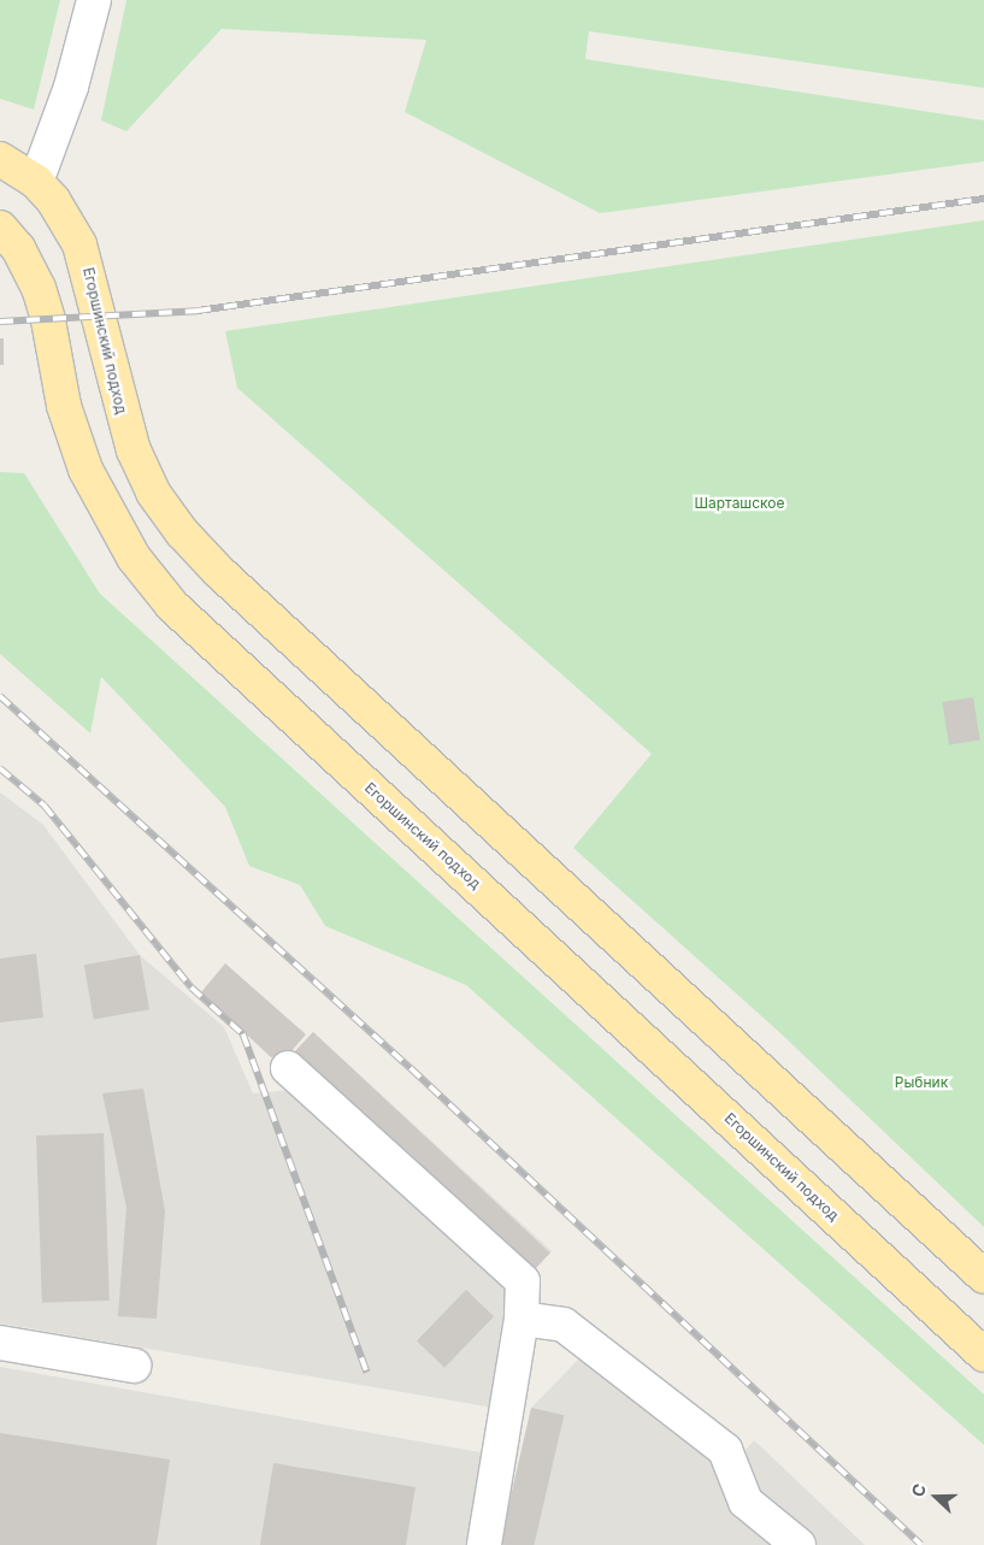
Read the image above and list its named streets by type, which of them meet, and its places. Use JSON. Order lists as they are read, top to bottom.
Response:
{
  "streets": {
    "main road": ["Егоршинский подход"]
  },
  "parks": ["Шарташское", "Рыбник"],
  "north": "left"
}
